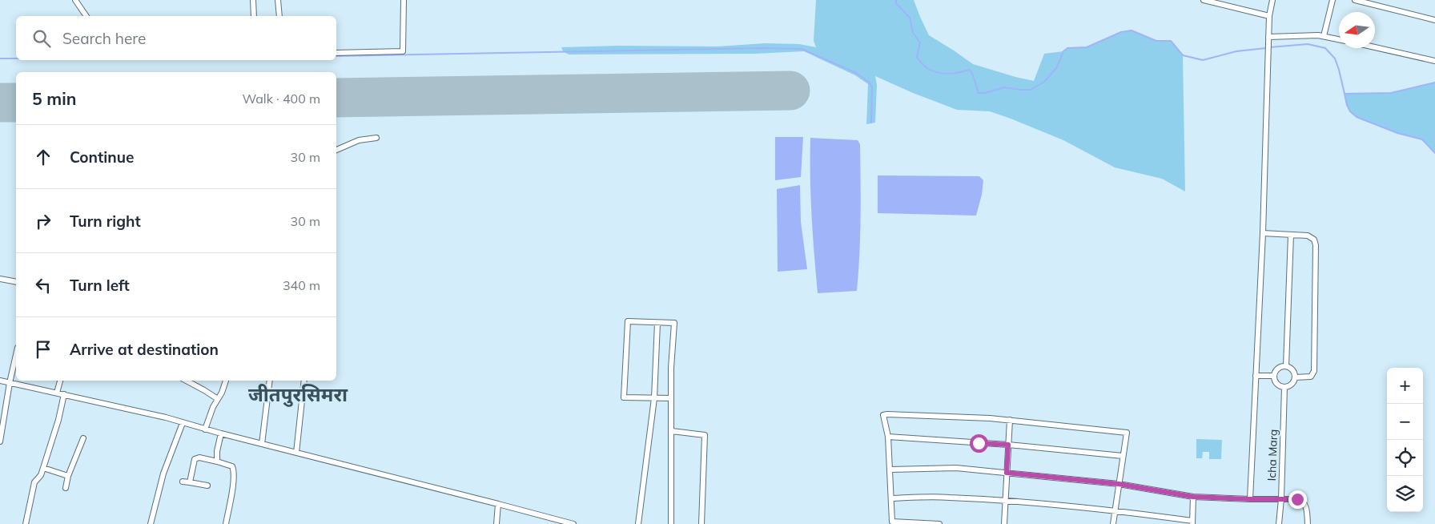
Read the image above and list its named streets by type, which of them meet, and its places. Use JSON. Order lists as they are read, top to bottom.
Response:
{
  "streets": {
    "street": ["Icha Marg"]
  },
  "districts": ["जीतपुरसिमरा"],
  "north": "left",
  "page": {
    "search": "Search here",
    "heading": ["5 min", "Walk · 400 m"],
    "list": [
      ["Continue", "30 m"],
      ["Turn right", "30 m"],
      ["Turn left", "340 m"],
      "Arrive at destination"
    ],
    "map_buttons": ["+", "−"]
  }
}
